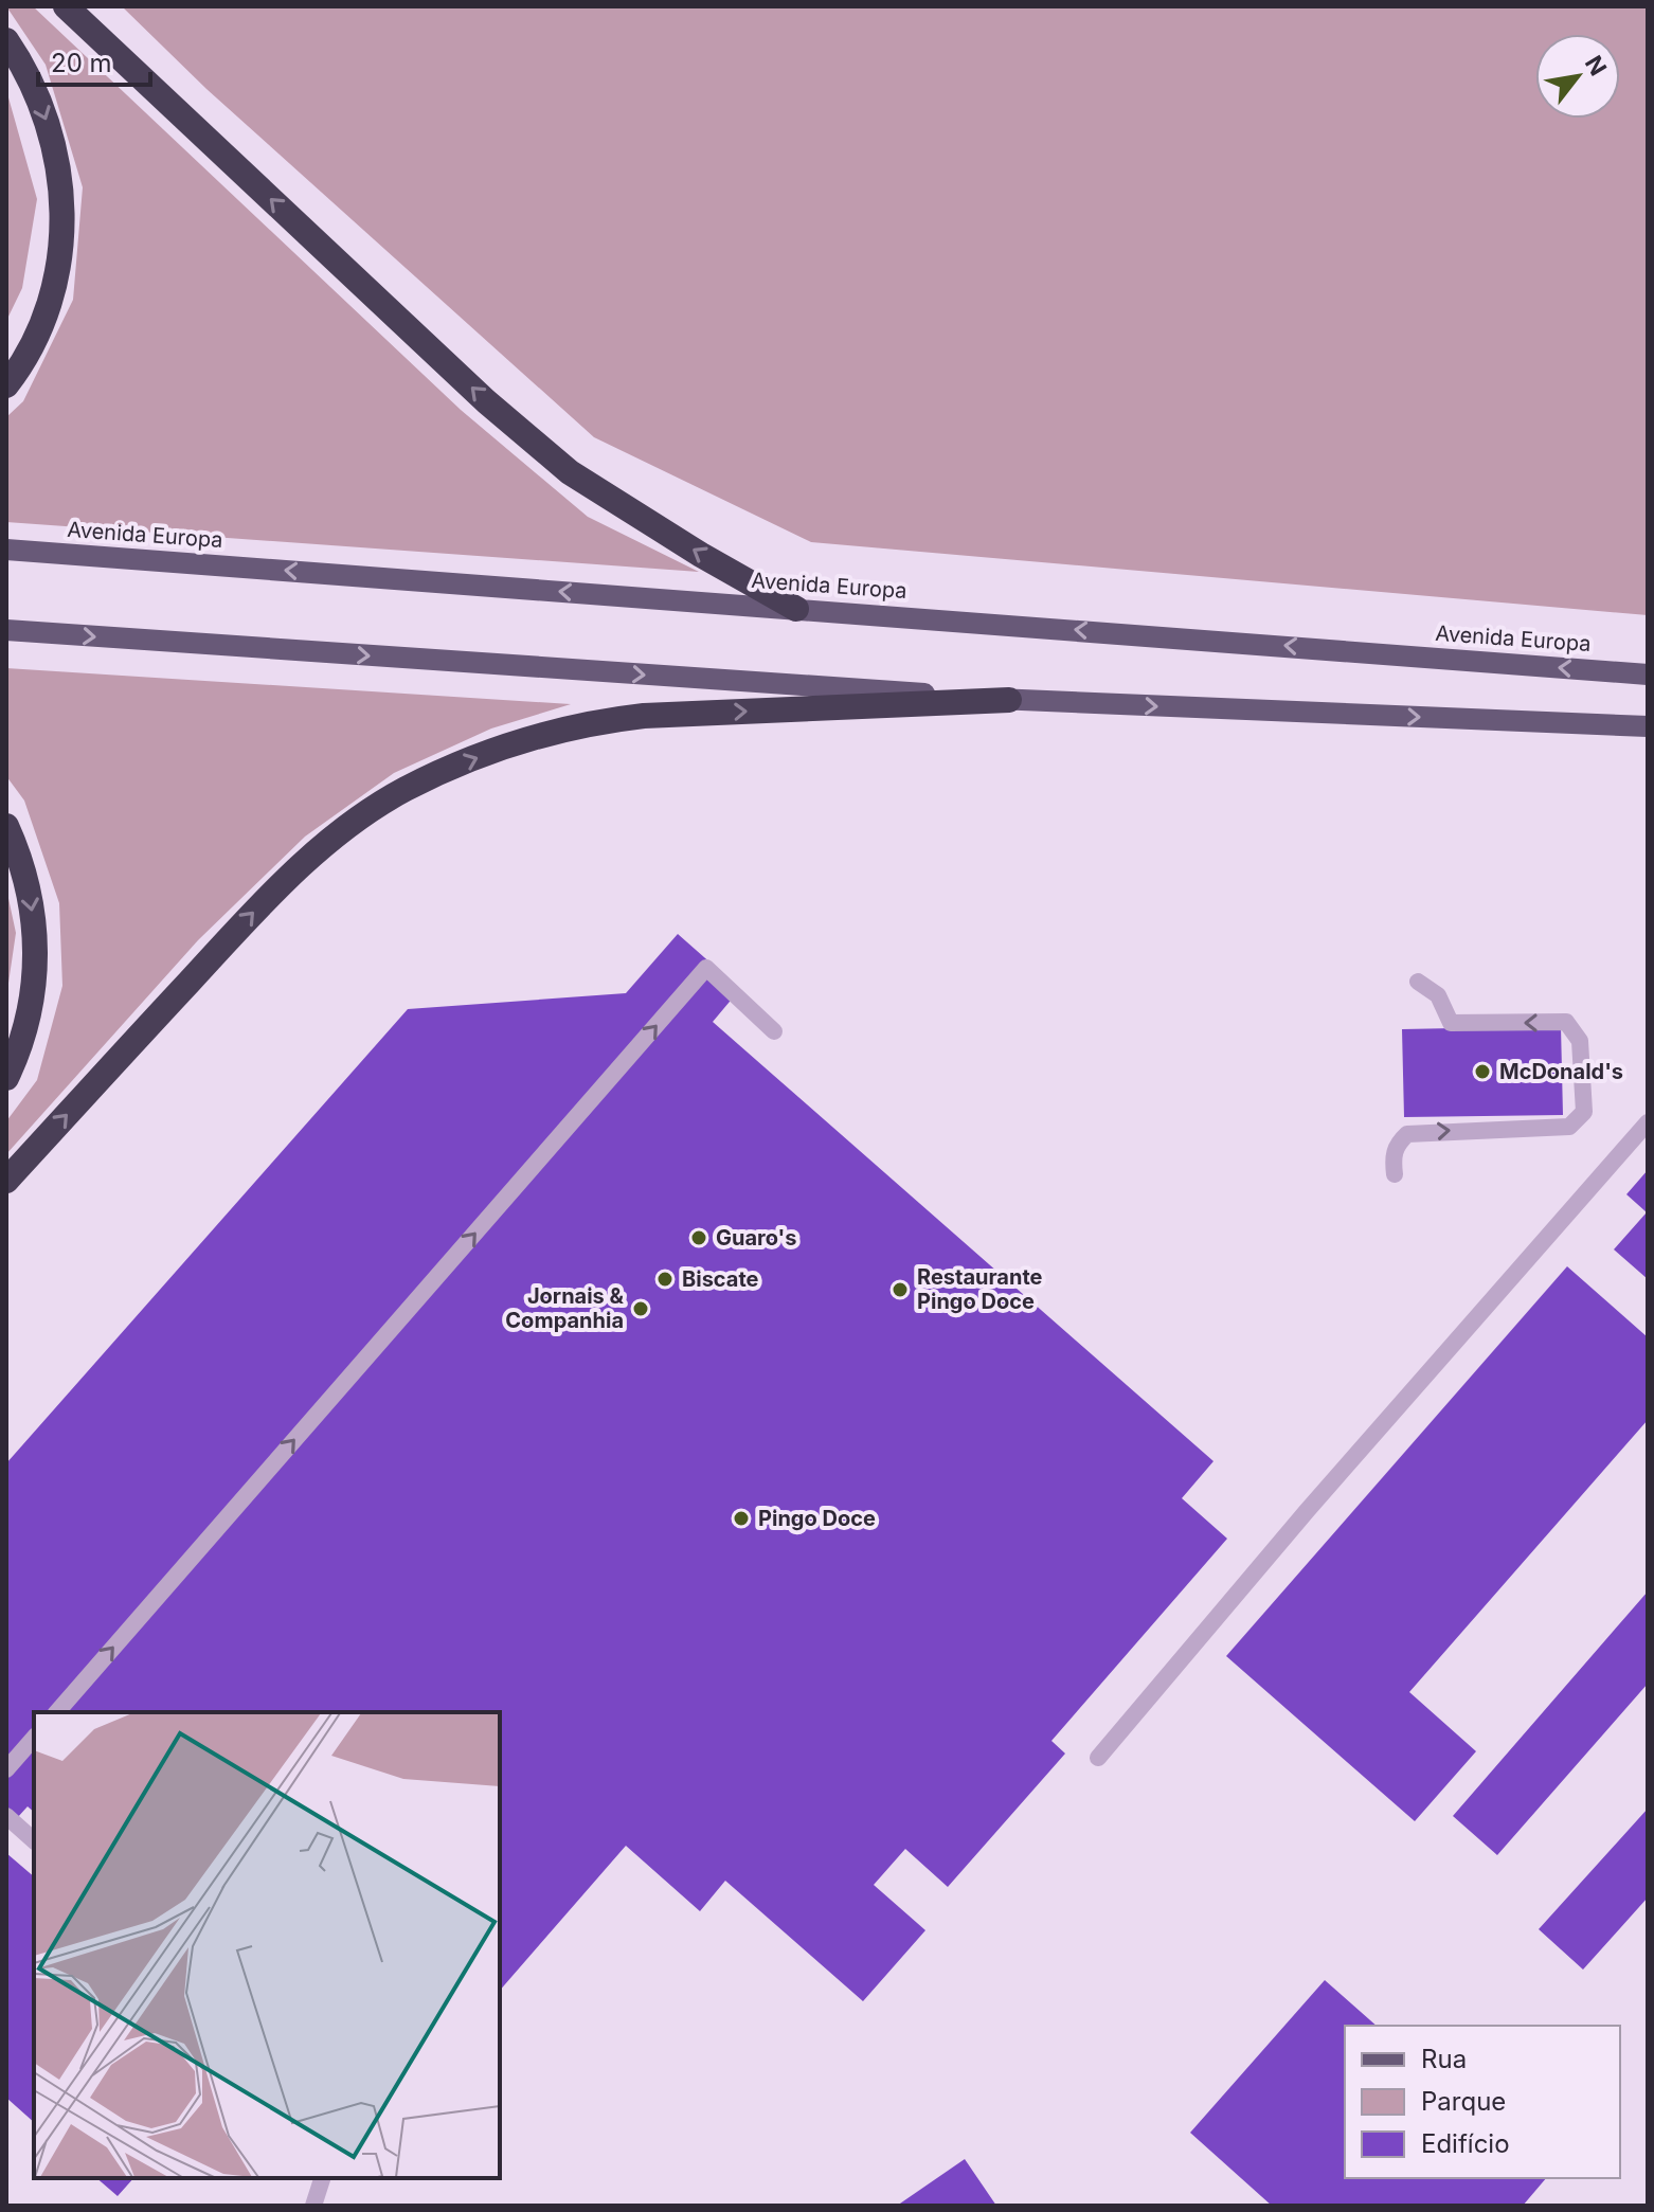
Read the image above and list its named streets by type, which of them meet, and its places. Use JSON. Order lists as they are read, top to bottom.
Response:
{
  "streets": {
    "main road": ["Avenida Europa"]
  },
  "places": [
    "McDonald's",
    "Guaro's",
    "Biscate",
    "Restaurante Pingo Doce",
    "Jornais & Companhia",
    "Pingo Doce"
  ],
  "legend": ["Rua", "Parque", "Edifício"],
  "scale_bar": "20 m",
  "north": "top right"
}
